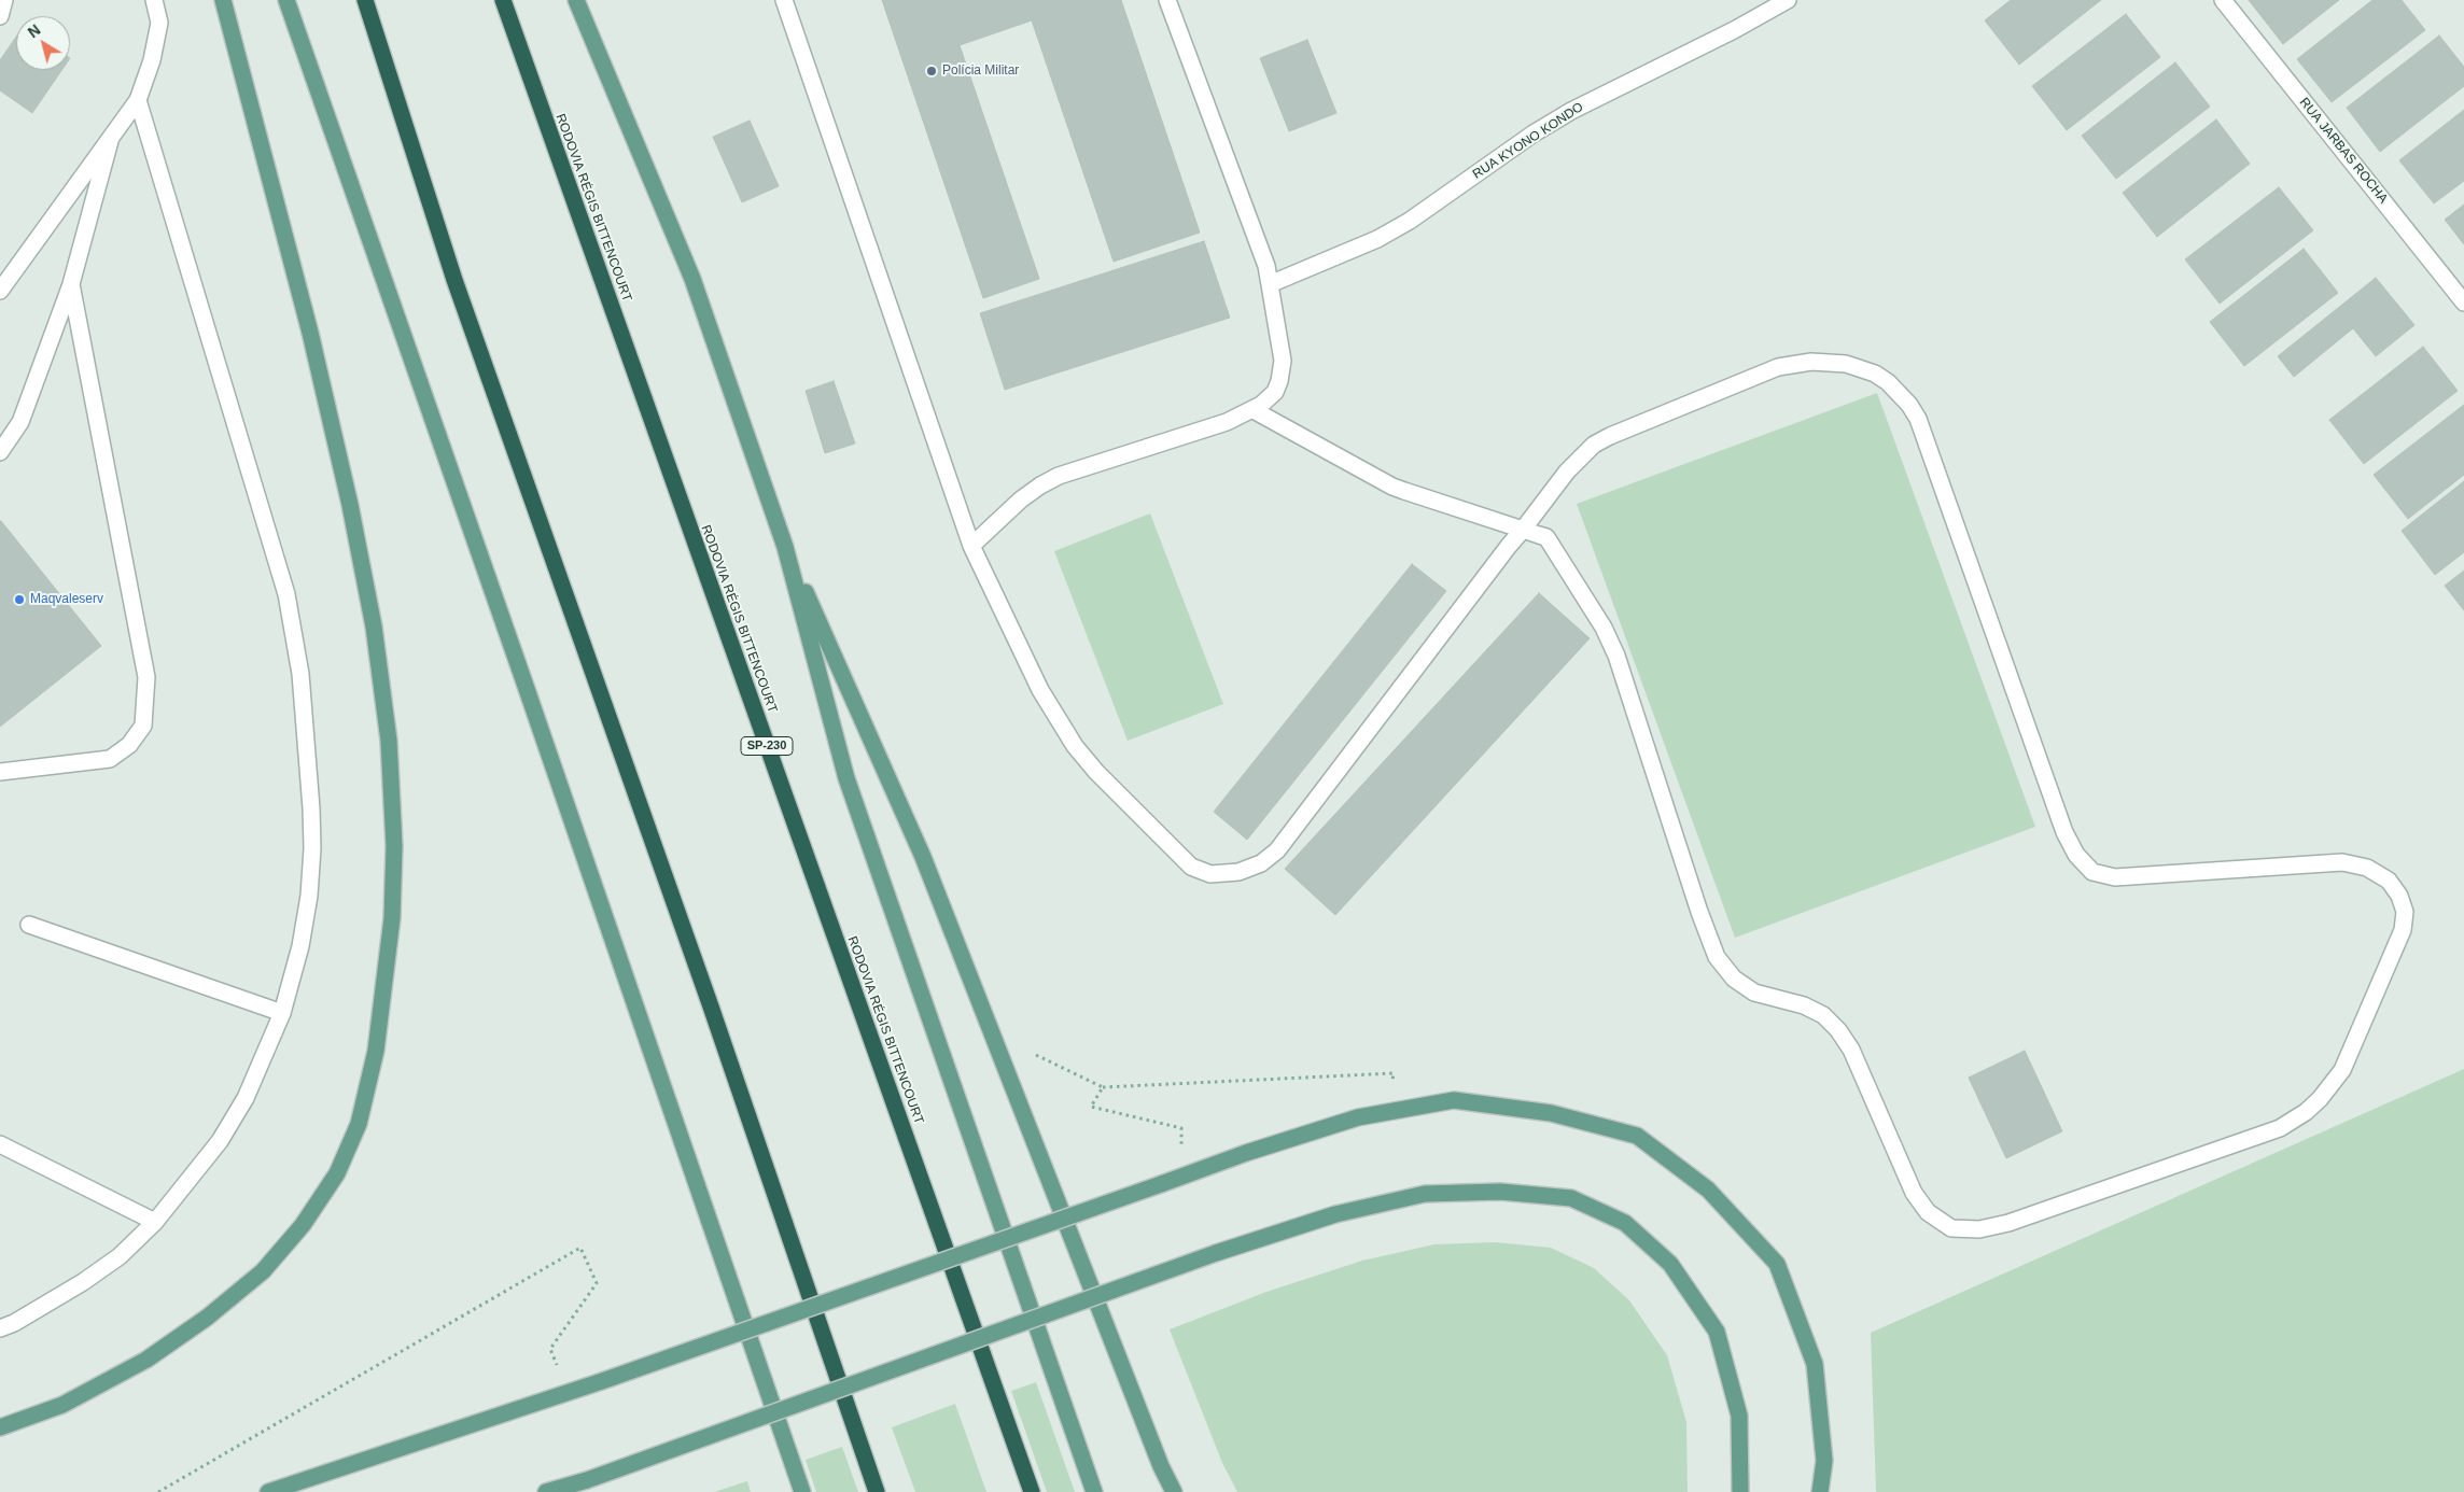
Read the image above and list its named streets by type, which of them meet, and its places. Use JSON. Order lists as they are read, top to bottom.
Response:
{
  "streets": {
    "highway": ["RODOVIA RÉGIS BITTENCOURT", "SP-230"],
    "street": ["RUA KYONO KONDO", "RUA JARBAS ROCHA"]
  },
  "places": ["Polícia Militar", "Maqvaleserv"],
  "north": "top left"
}
